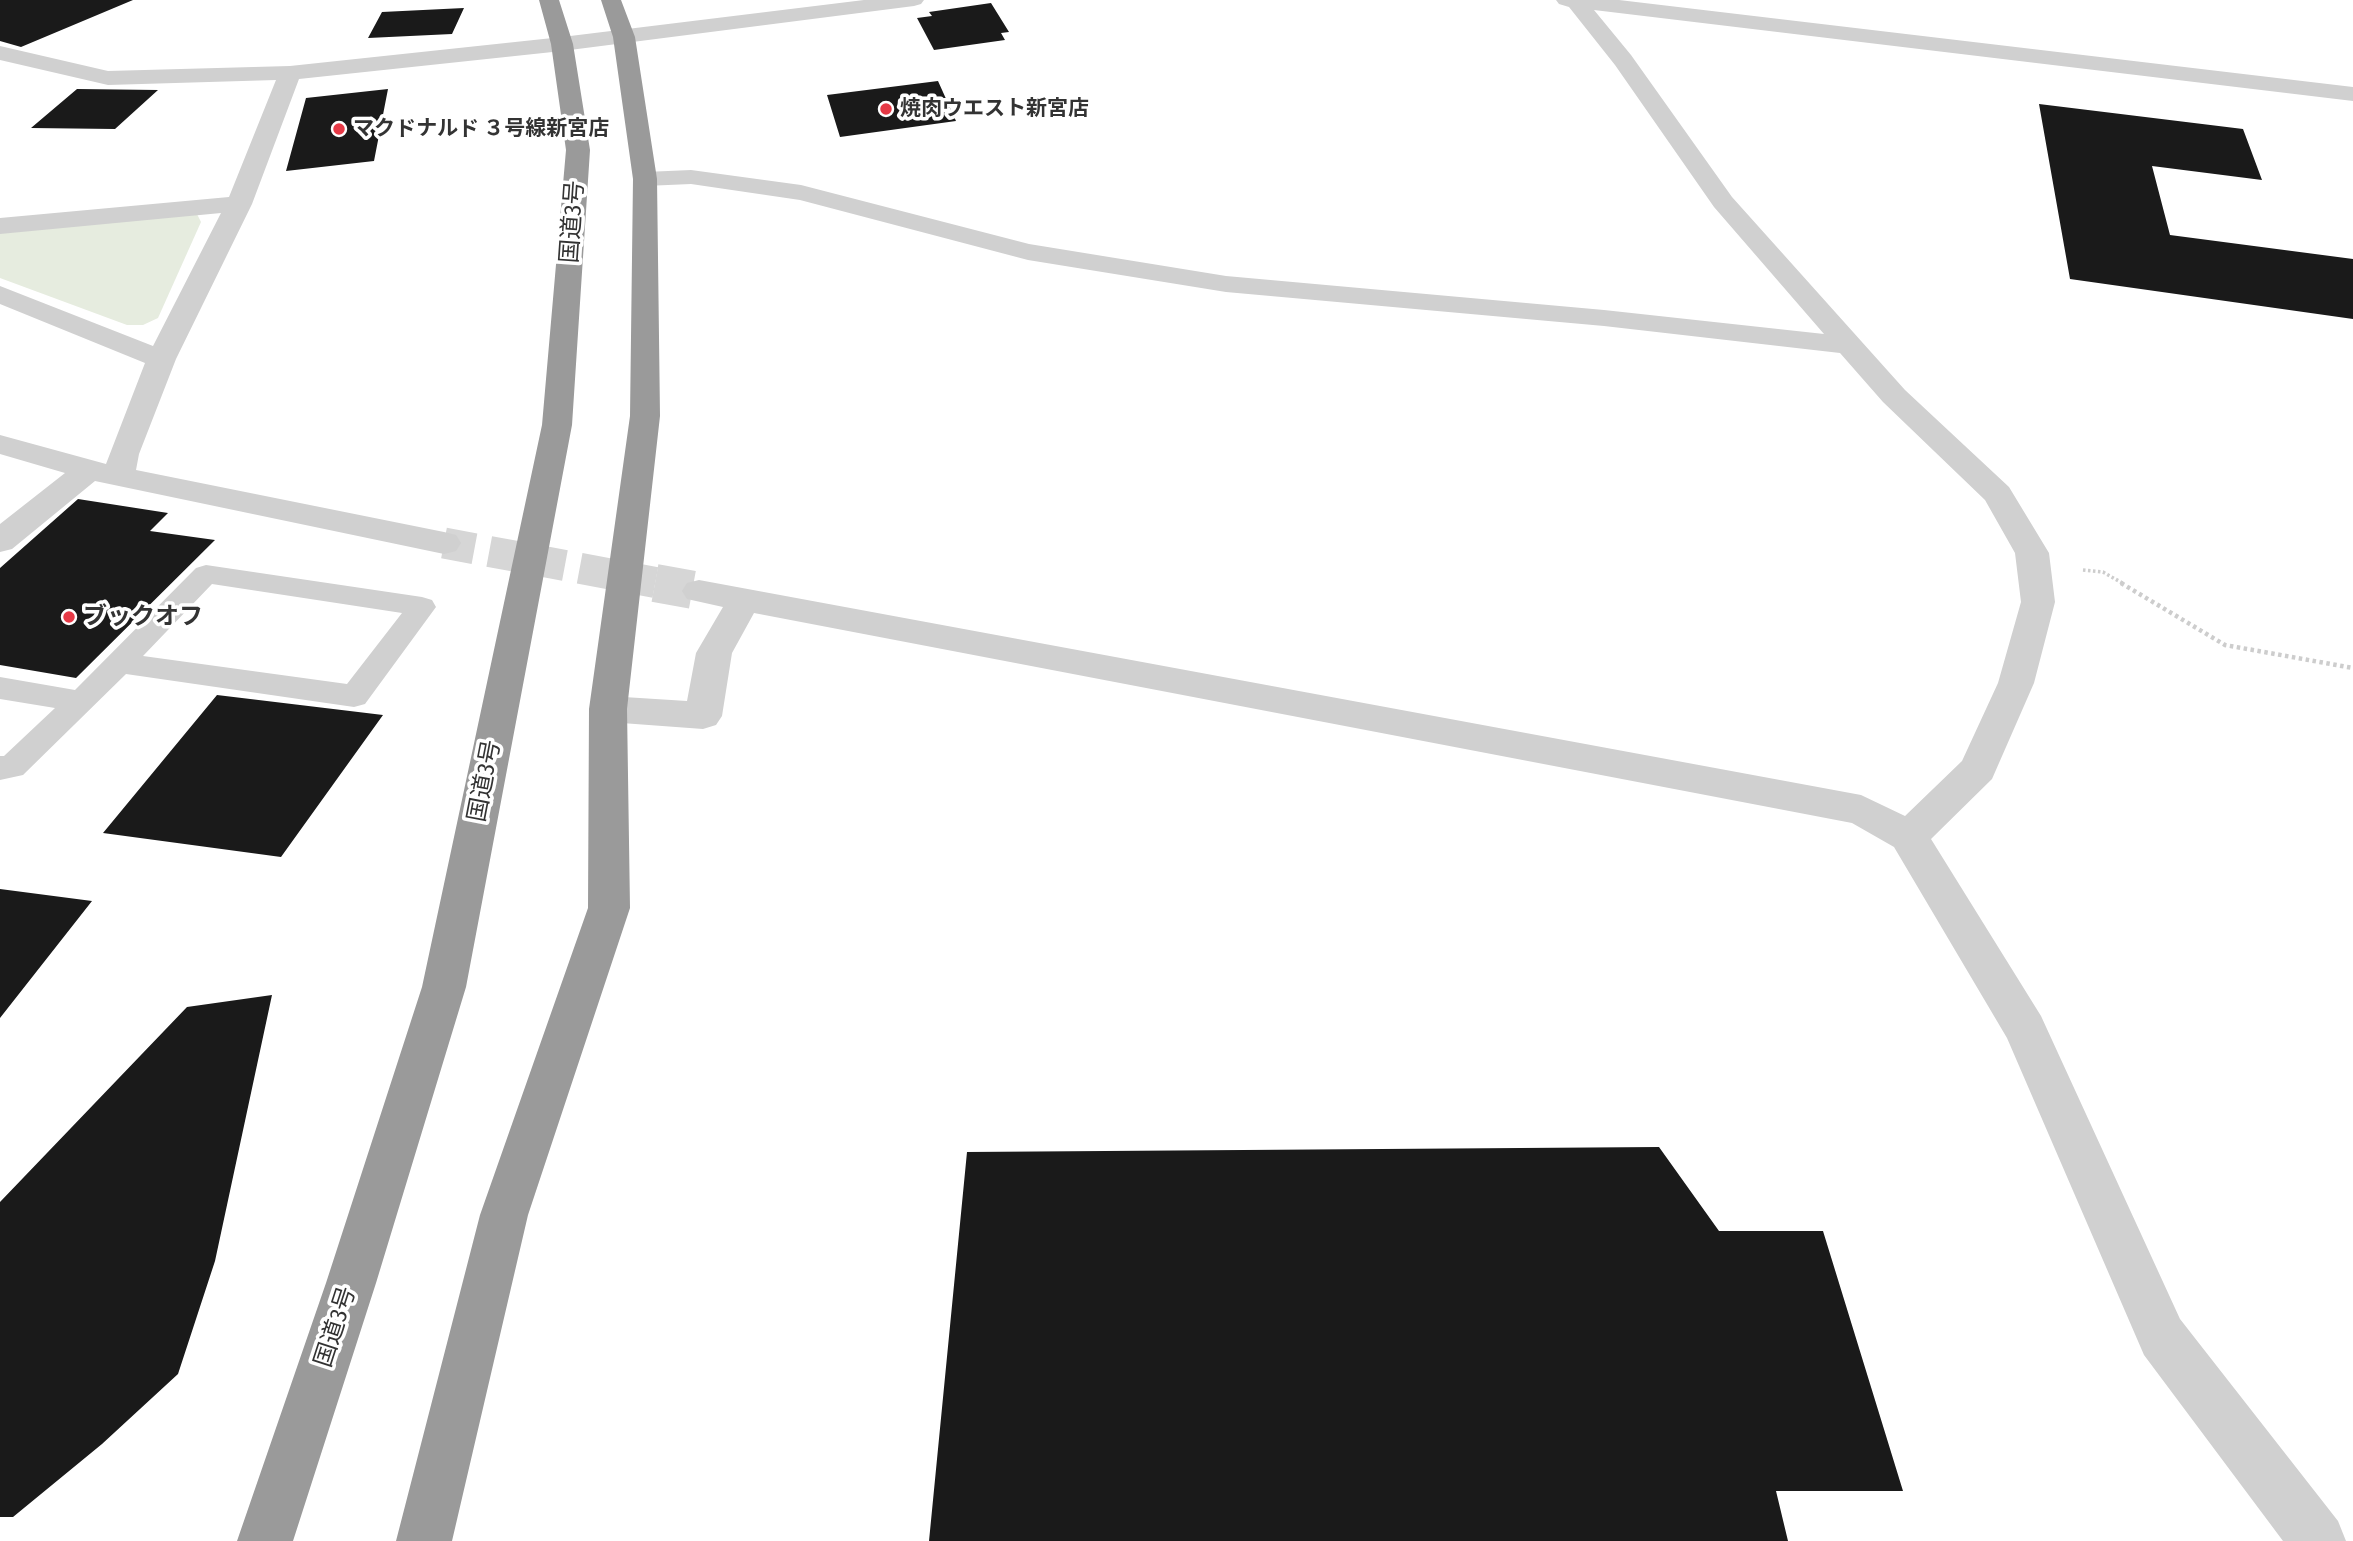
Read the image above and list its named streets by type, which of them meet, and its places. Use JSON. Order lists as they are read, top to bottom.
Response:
{
  "streets": {
    "highway": ["国道3号"]
  },
  "places": ["焼肉ウエスト新宮店", "マクドナルド ３号線新宮店", "ブックオフ"]
}
